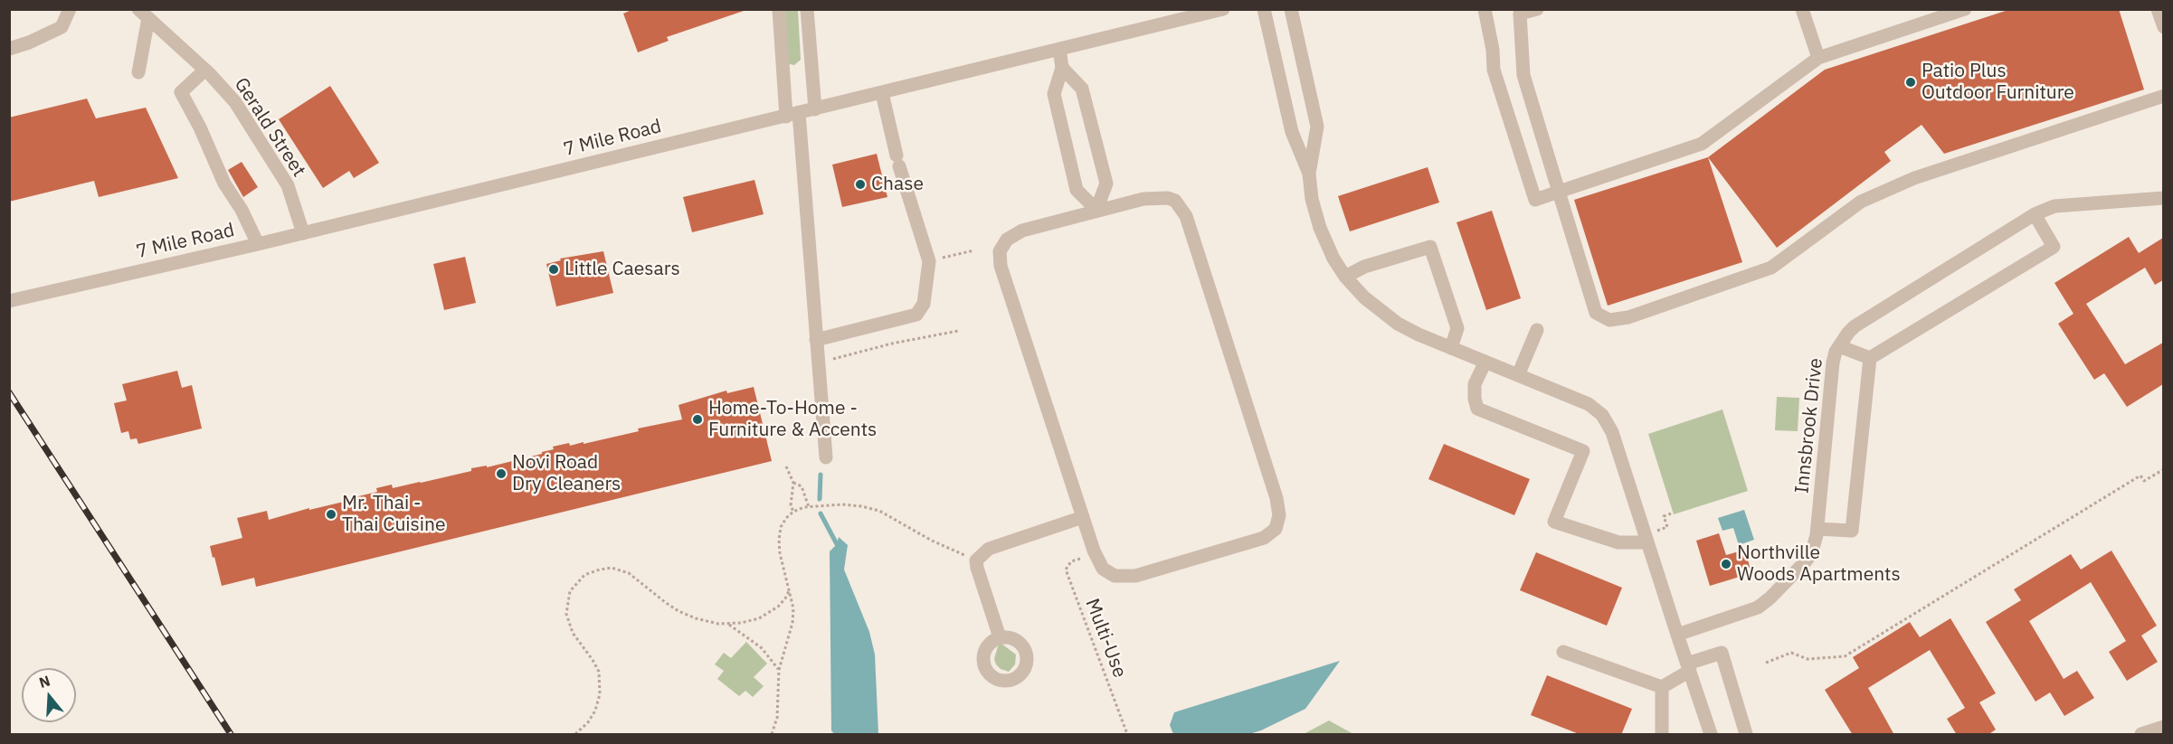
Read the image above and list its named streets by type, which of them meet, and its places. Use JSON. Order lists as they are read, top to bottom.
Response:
{
  "streets": {
    "street": ["Gerald Street", "7 Mile Road", "Innsbrook Drive"],
    "path": ["Multi-Use"]
  },
  "crossings": [
    ["Gerald Street", "7 Mile Road"]
  ],
  "places": [
    "Patio Plus Outdoor Furniture",
    "Chase",
    "Little Caesars",
    "Home-To-Home - Furniture & Accents",
    "Novi Road Dry Cleaners",
    "Mr. Thai - Thai Cuisine",
    "Northville Woods Apartments"
  ],
  "north": "top"
}
